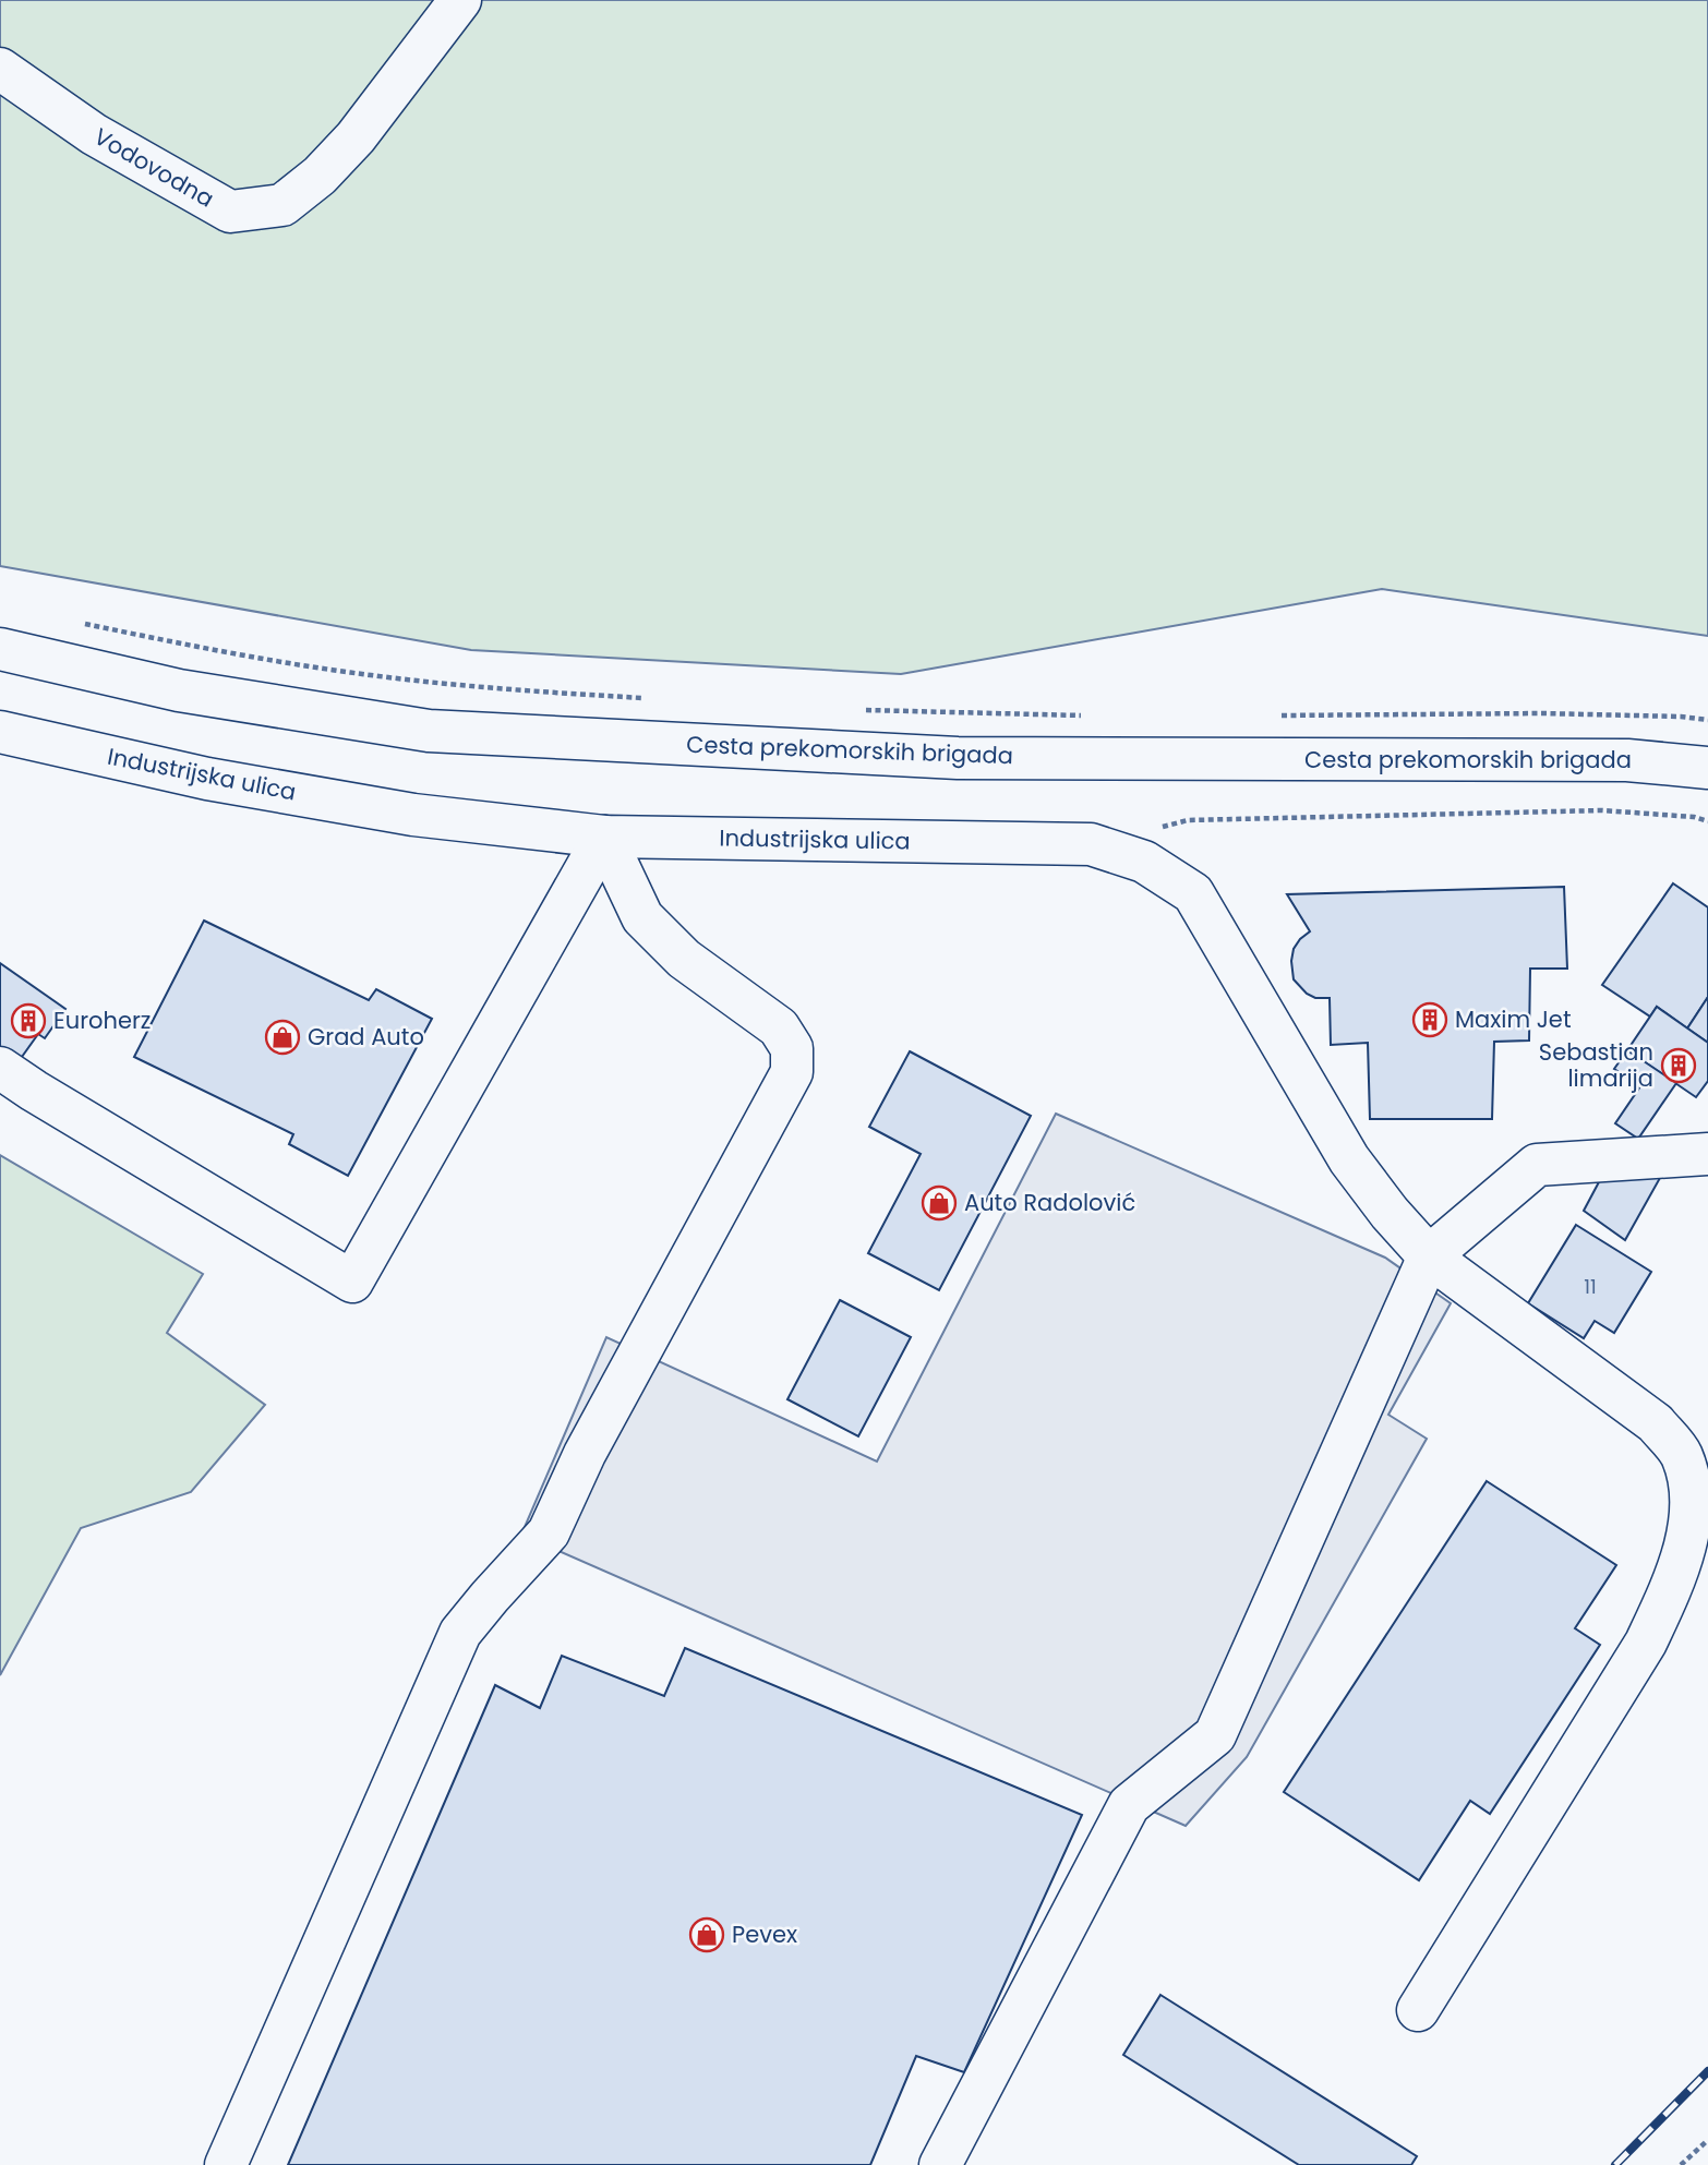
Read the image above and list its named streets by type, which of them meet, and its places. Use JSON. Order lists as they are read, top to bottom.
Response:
{
  "streets": {
    "street": ["Vodovodna", "Cesta prekomorskih brigada", "Industrijska ulica"]
  },
  "places": {
    "building": ["Maxim Jet", "Euroherz", "Sebastian limarija"],
    "shop": ["Grad Auto", "Auto Radolović", "Pevex"]
  },
  "house_numbers": ["11"]
}
